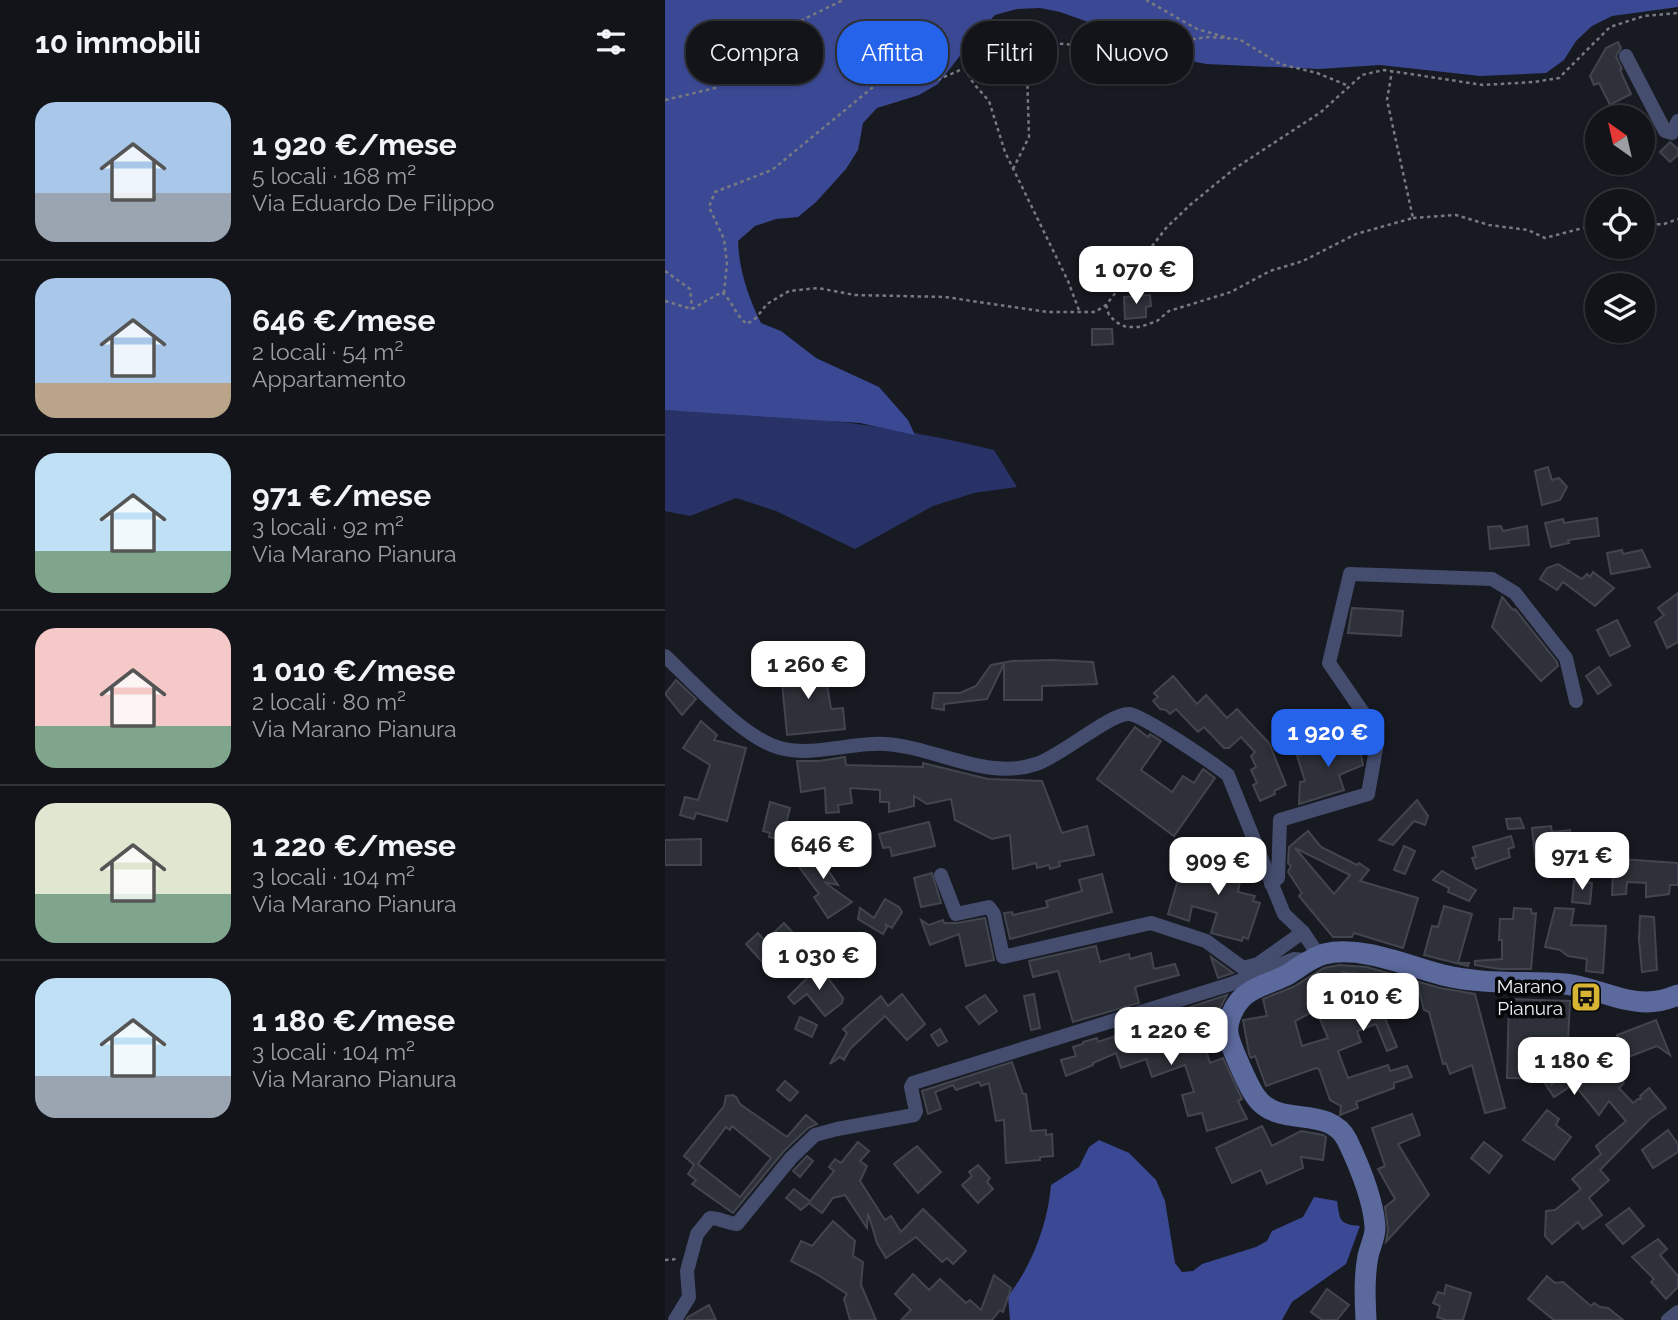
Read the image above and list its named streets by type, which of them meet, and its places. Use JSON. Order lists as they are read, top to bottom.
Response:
{
  "places": {
    "bus stop": ["Marano Pianura"]
  },
  "north": "top left",
  "page": {
    "heading": "10 immobili",
    "chip": [
      "Compra",
      "Affitta",
      "Filtri",
      "Nuovo"
    ],
    "list": [
      {
        "name": "1 920 €/mese",
        "note": "5 locali · 168 m² · Via Eduardo De Filippo"
      },
      {
        "name": "646 €/mese",
        "note": "2 locali · 54 m² · Appartamento"
      },
      {
        "name": "971 €/mese",
        "note": "3 locali · 92 m² · Via Marano Pianura"
      },
      {
        "name": "1 010 €/mese",
        "note": "2 locali · 80 m² · Via Marano Pianura"
      },
      {
        "name": "1 220 €/mese",
        "note": "3 locali · 104 m² · Via Marano Pianura"
      },
      {
        "name": "1 180 €/mese",
        "note": "3 locali · 104 m² · Via Marano Pianura"
      }
    ],
    "price": [
      "1 070 €",
      "1 260 €",
      "1 920 €",
      "646 €",
      "971 €",
      "909 €",
      "1 030 €",
      "1 010 €",
      "1 220 €",
      "1 180 €"
    ]
  }
}
